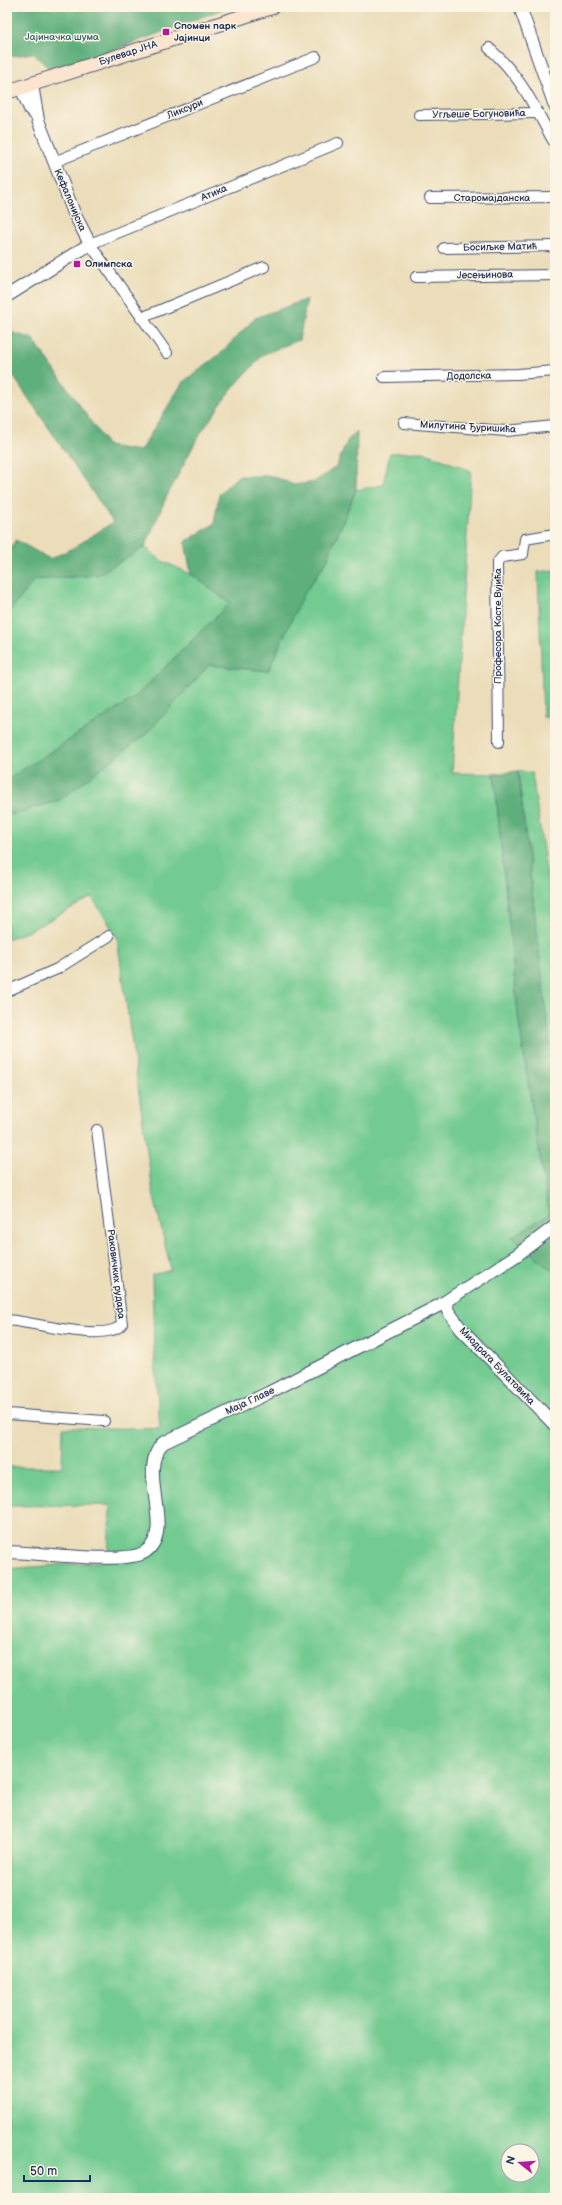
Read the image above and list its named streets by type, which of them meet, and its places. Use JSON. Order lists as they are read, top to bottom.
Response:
{
  "streets": {
    "main road": ["Булевар ЈНА"],
    "street": [
      "Ликсури",
      "Угљеше Богуновића",
      "Атика",
      "Старомајданска",
      "Кефалонијска",
      "Босиљке Матић",
      "Јесењинова",
      "Додолска",
      "Милутина Ђуришића",
      "Професора Косте Вујића",
      "Раковичких рудара",
      "Миодрага Булатовића",
      "Маја Главе"
    ]
  },
  "crossings": [
    ["Булевар ЈНА", "Кефалонијска"],
    ["Ликсури", "Кефалонијска"],
    ["Атика", "Кефалонијска"],
    ["Миодрага Булатовића", "Маја Главе"]
  ],
  "parks": ["Јајиначка шума"],
  "places": {
    "transit": ["Спомен парк Јајинци", "Олимпска"]
  },
  "scale_bar": "50 m",
  "north": "left"
}
